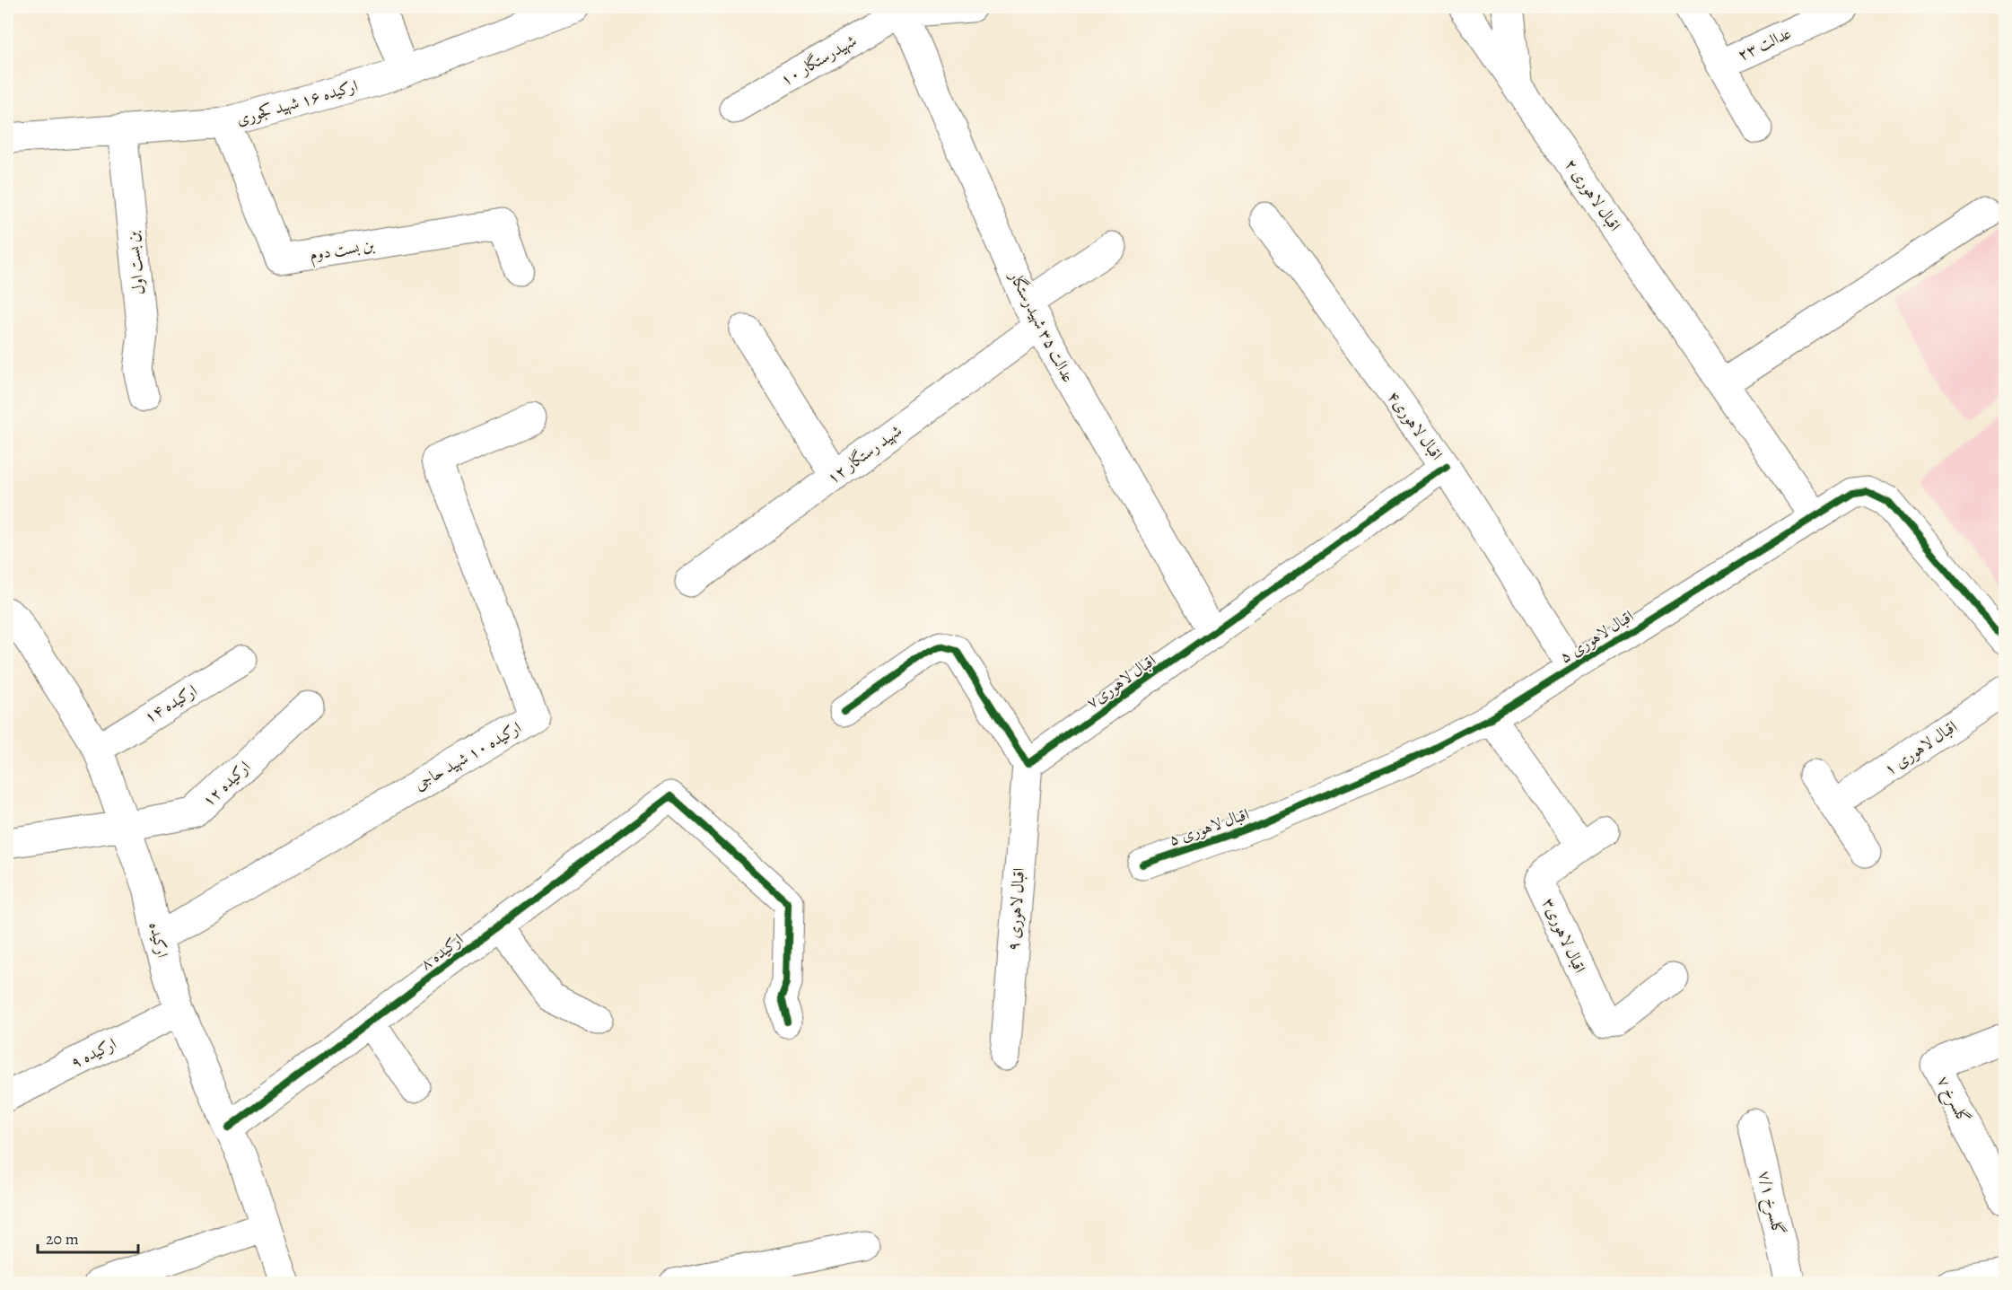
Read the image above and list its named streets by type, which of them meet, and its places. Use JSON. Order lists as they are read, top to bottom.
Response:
{
  "streets": {
    "street": [
      "عدالت ۲۳",
      "شهیدرستگار ۱۰",
      "ارکیده ۱۶ شهید کجوری",
      "اقبال لاهوری ۲",
      "بن بست دوم",
      "بن بست اول",
      "عدالت ۳۵ شهیدرستگار",
      "اقبال لاهوری۴",
      "شهید رستگار ۱۲",
      "اقبال لاهوری ۵",
      "اقبال لاهوری۷",
      "ارکیده ۱۴",
      "اقبال لاهوری ۱",
      "ارکیده ۱۰ شهید حاجی",
      "ارکیده ۱۲",
      "اقبال لاهوری ۹",
      "اقبال لاهوری۳",
      "ارکیده",
      "ارکیده ۸",
      "ارکیده ۹",
      "گلسرخ ۷",
      "گلسرخ ۷/۱"
    ]
  },
  "crossings": [
    ["شهیدرستگار ۱۰", "عدالت ۳۵ شهیدرستگار"],
    ["ارکیده ۱۶ شهید کجوری", "بن بست دوم"],
    ["ارکیده ۱۶ شهید کجوری", "بن بست اول"],
    ["اقبال لاهوری ۲", "اقبال لاهوری ۵"],
    ["عدالت ۳۵ شهیدرستگار", "شهید رستگار ۱۲"],
    ["عدالت ۳۵ شهیدرستگار", "اقبال لاهوری۷"],
    ["اقبال لاهوری۴", "اقبال لاهوری ۵"],
    ["اقبال لاهوری۴", "اقبال لاهوری۷"],
    ["اقبال لاهوری ۵", "اقبال لاهوری۳"],
    ["اقبال لاهوری۷", "اقبال لاهوری ۹"],
    ["ارکیده ۱۴", "ارکیده"],
    ["ارکیده ۱۰ شهید حاجی", "ارکیده"],
    ["ارکیده ۱۲", "ارکیده"],
    ["ارکیده", "ارکیده ۸"],
    ["ارکیده", "ارکیده ۹"]
  ],
  "scale_bar": "20 m"
}
